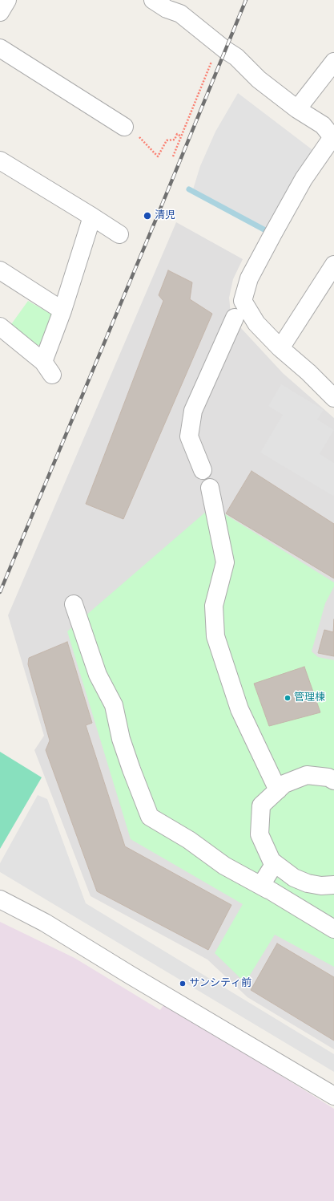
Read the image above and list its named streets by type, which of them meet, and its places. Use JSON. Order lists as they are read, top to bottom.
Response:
{
  "places": ["清児", "管理棟", "サンシティ前"]
}
